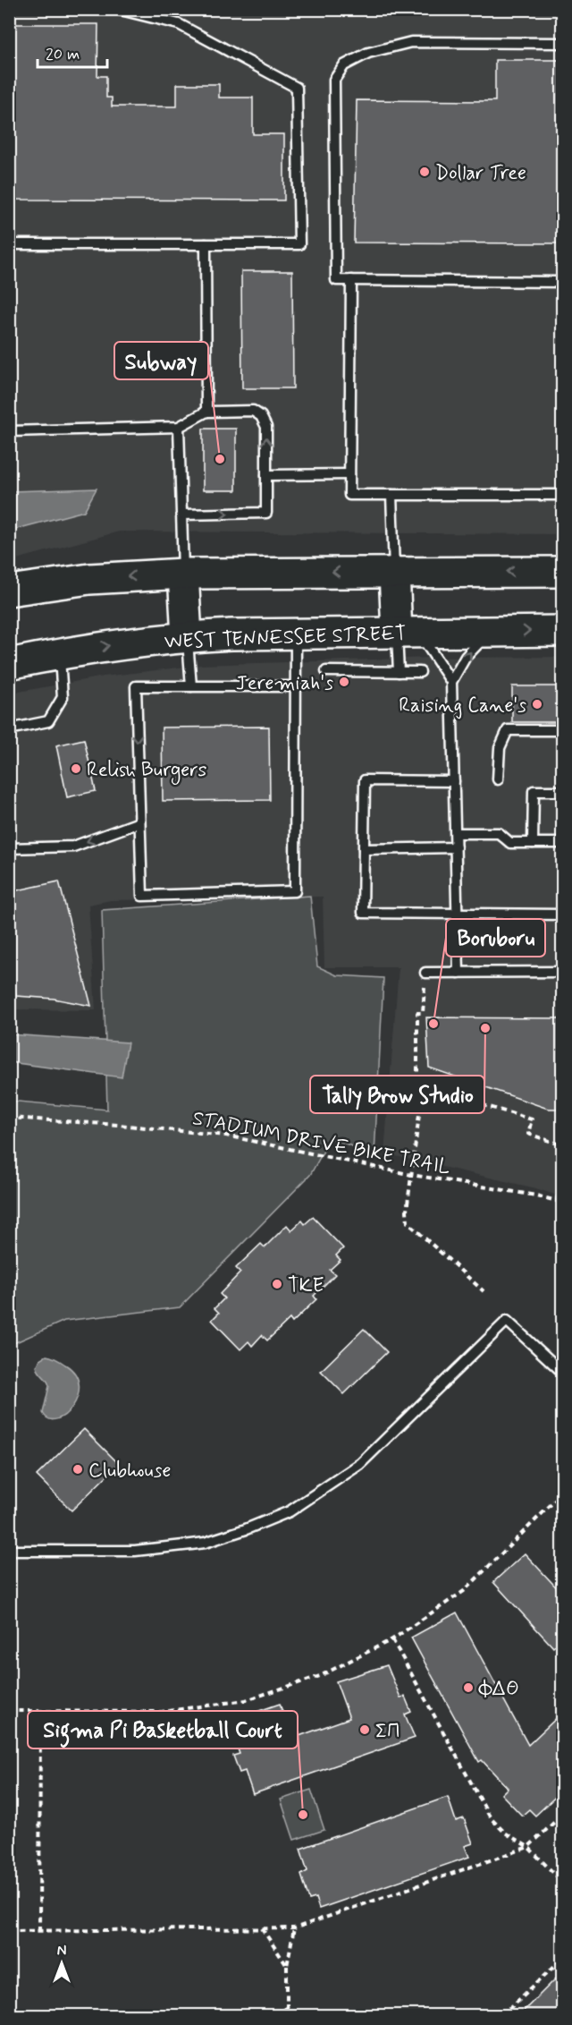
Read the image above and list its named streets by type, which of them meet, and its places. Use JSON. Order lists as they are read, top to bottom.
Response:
{
  "streets": {
    "main road": ["WEST TENNESSEE STREET"],
    "path": ["STADIUM DRIVE BIKE TRAIL"]
  },
  "places": [
    "Dollar Tree",
    "Subway",
    "Jeremiah's",
    "Raising Cane's",
    "Relish Burgers",
    "Boruboru",
    "Tally Brow Studio",
    "TKE",
    "Clubhouse",
    "ΦΔΘ",
    "ΣΠ",
    "Sigma Pi Basketball Court"
  ],
  "scale_bar": "20 m",
  "north": "top"
}
